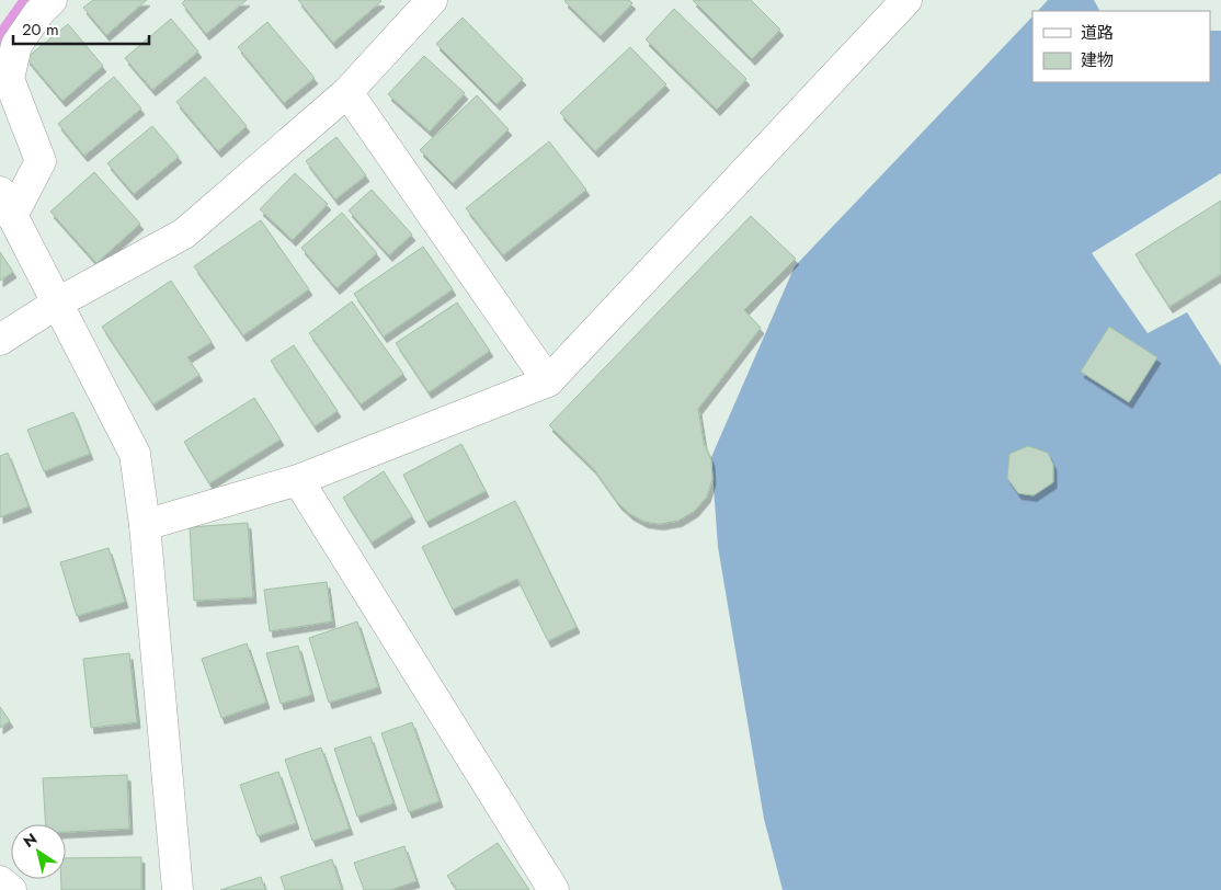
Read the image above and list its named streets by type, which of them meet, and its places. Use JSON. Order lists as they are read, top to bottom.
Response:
{
  "legend": ["道路", "建物"],
  "scale_bar": "20 m",
  "north": "top left"
}
